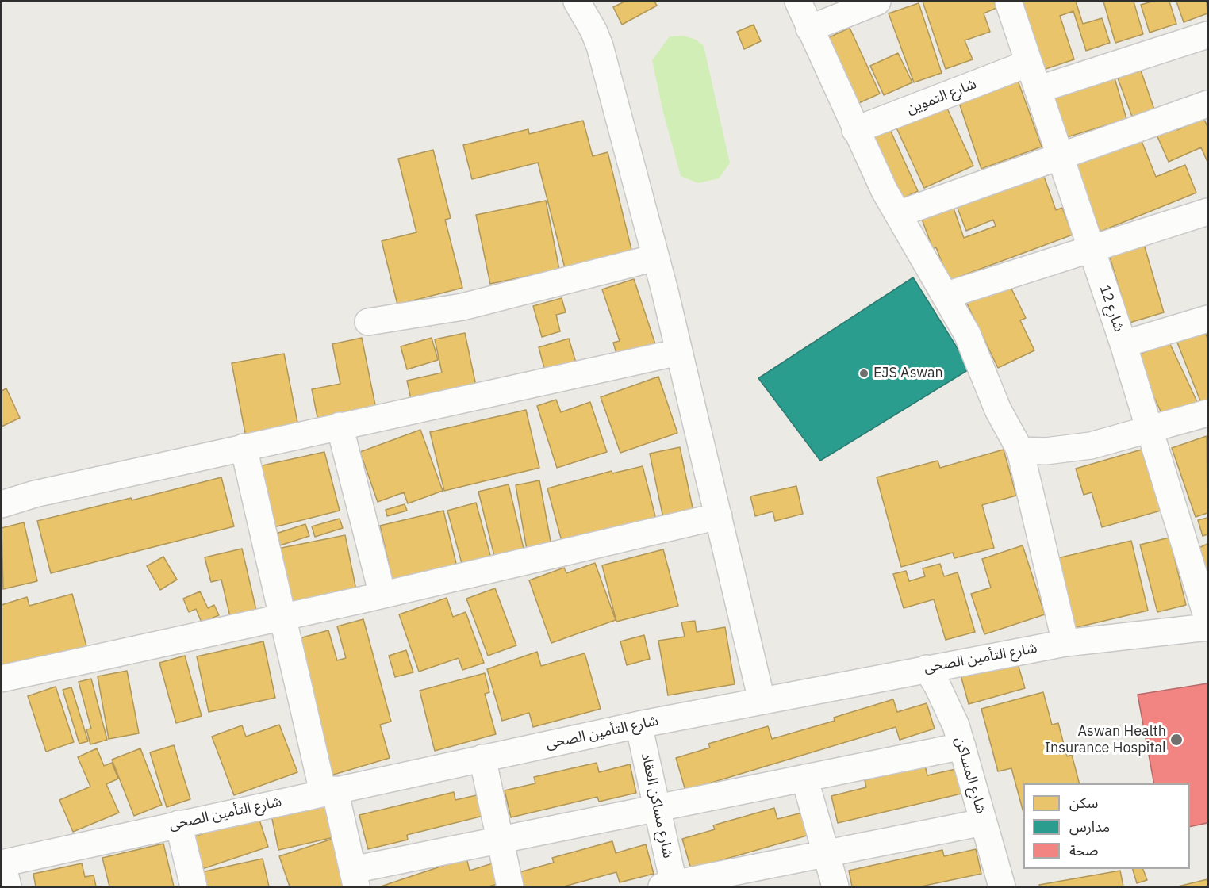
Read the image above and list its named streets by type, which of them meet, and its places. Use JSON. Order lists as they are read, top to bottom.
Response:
{
  "streets": {
    "street": [
      "شارع التموين",
      "شارع 12",
      "شارع التأمين الصحى",
      "شارع المساكن",
      "شارع مساكن العقاد"
    ]
  },
  "crossings": [
    ["شارع التموين", "شارع 12"],
    ["شارع التأمين الصحى", "شارع المساكن"],
    ["شارع التأمين الصحى", "شارع مساكن العقاد"]
  ],
  "places": ["EJS Aswan", "Aswan Health Insurance Hospital"],
  "legend": ["سكن", "مدارس", "صحة"]
}
